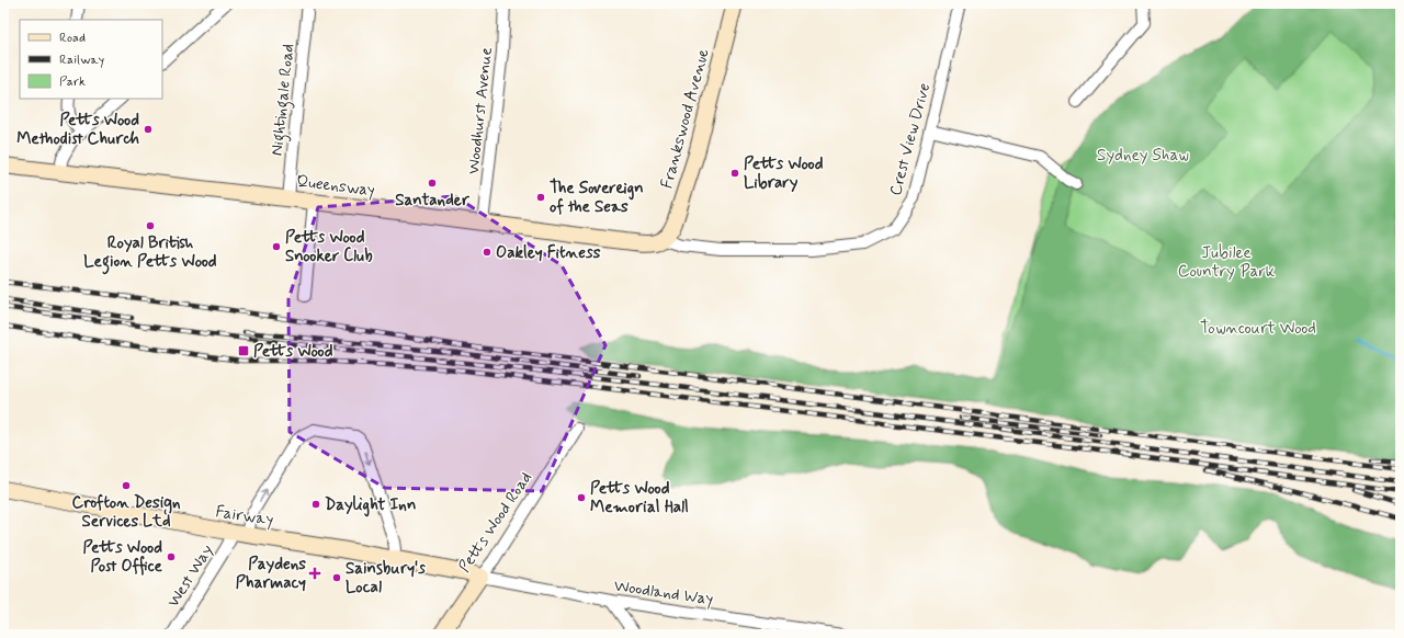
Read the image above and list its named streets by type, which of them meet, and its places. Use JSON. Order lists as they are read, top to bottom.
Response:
{
  "streets": {
    "street": [
      "Nightingale Road",
      "Woodhurst Avenue",
      "Frankswood Avenue",
      "Crest View Drive",
      "Queensway",
      "Fairway",
      "Petts Wood Road",
      "West Way",
      "Woodland Way"
    ]
  },
  "crossings": [
    ["Nightingale Road", "Queensway"],
    ["Woodhurst Avenue", "Queensway"],
    ["Frankswood Avenue", "Crest View Drive"],
    ["Frankswood Avenue", "Queensway"],
    ["Crest View Drive", "Queensway"],
    ["Fairway", "Petts Wood Road"],
    ["Fairway", "West Way"],
    ["Fairway", "Woodland Way"],
    ["Petts Wood Road", "Woodland Way"]
  ],
  "parks": ["Sydney Shaw", "Jubilee Country Park", "Towncourt Wood"],
  "places": {
    "other": [
      "Petts Wood Methodist Church",
      "Petts Wood Library",
      "Santander",
      "The Sovereign of the Seas",
      "Royal British Legion Petts Wood",
      "Petts Wood Snooker Club",
      "Oakley Fitness",
      "Crofton Design Services Ltd",
      "Petts Wood Memorial Hall",
      "Daylight Inn",
      "Petts Wood Post Office",
      "Sainsbury's Local"
    ],
    "transit": ["Petts Wood"],
    "health": ["Paydens Pharmacy"]
  },
  "legend": ["Road", "Railway", "Park"]
}
